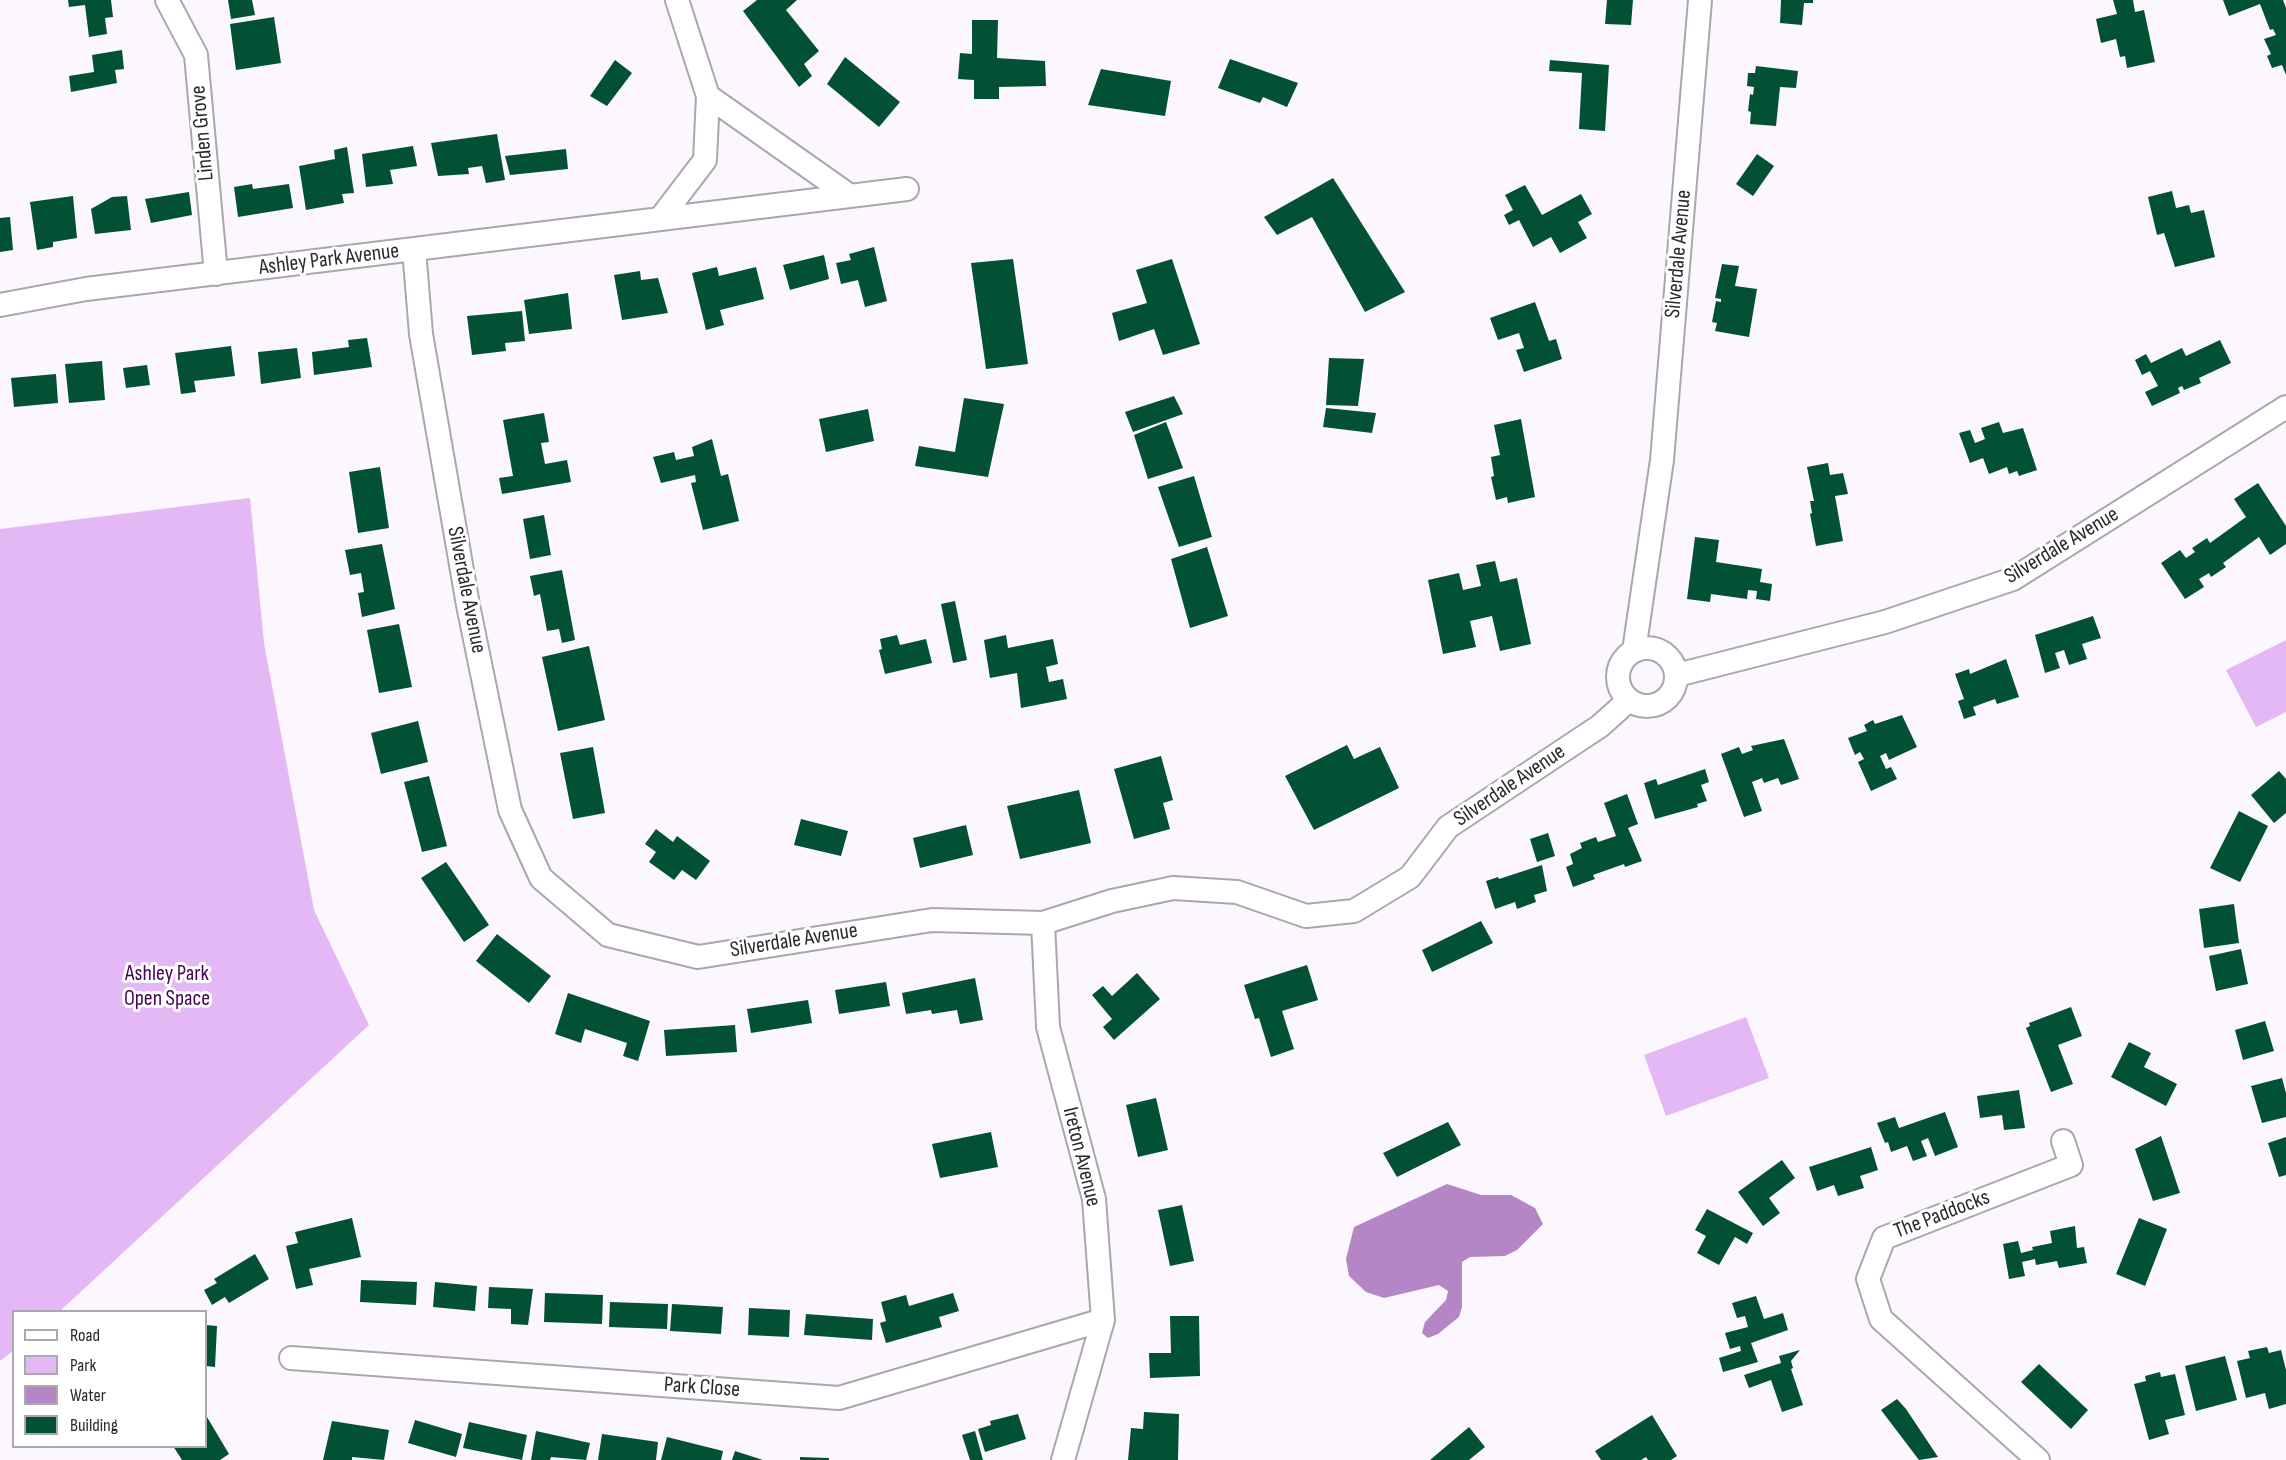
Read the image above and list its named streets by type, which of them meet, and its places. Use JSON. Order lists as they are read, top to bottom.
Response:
{
  "streets": {
    "street": [
      "Linden Grove",
      "Silverdale Avenue",
      "Ashley Park Avenue",
      "Ireton Avenue",
      "The Paddocks",
      "Park Close"
    ]
  },
  "crossings": [
    ["Linden Grove", "Ashley Park Avenue"],
    ["Silverdale Avenue", "Ashley Park Avenue"],
    ["Silverdale Avenue", "Ireton Avenue"],
    ["Ireton Avenue", "Park Close"]
  ],
  "parks": ["Ashley Park Open Space"],
  "legend": [
    "Road",
    "Park",
    "Water",
    "Building"
  ]
}
